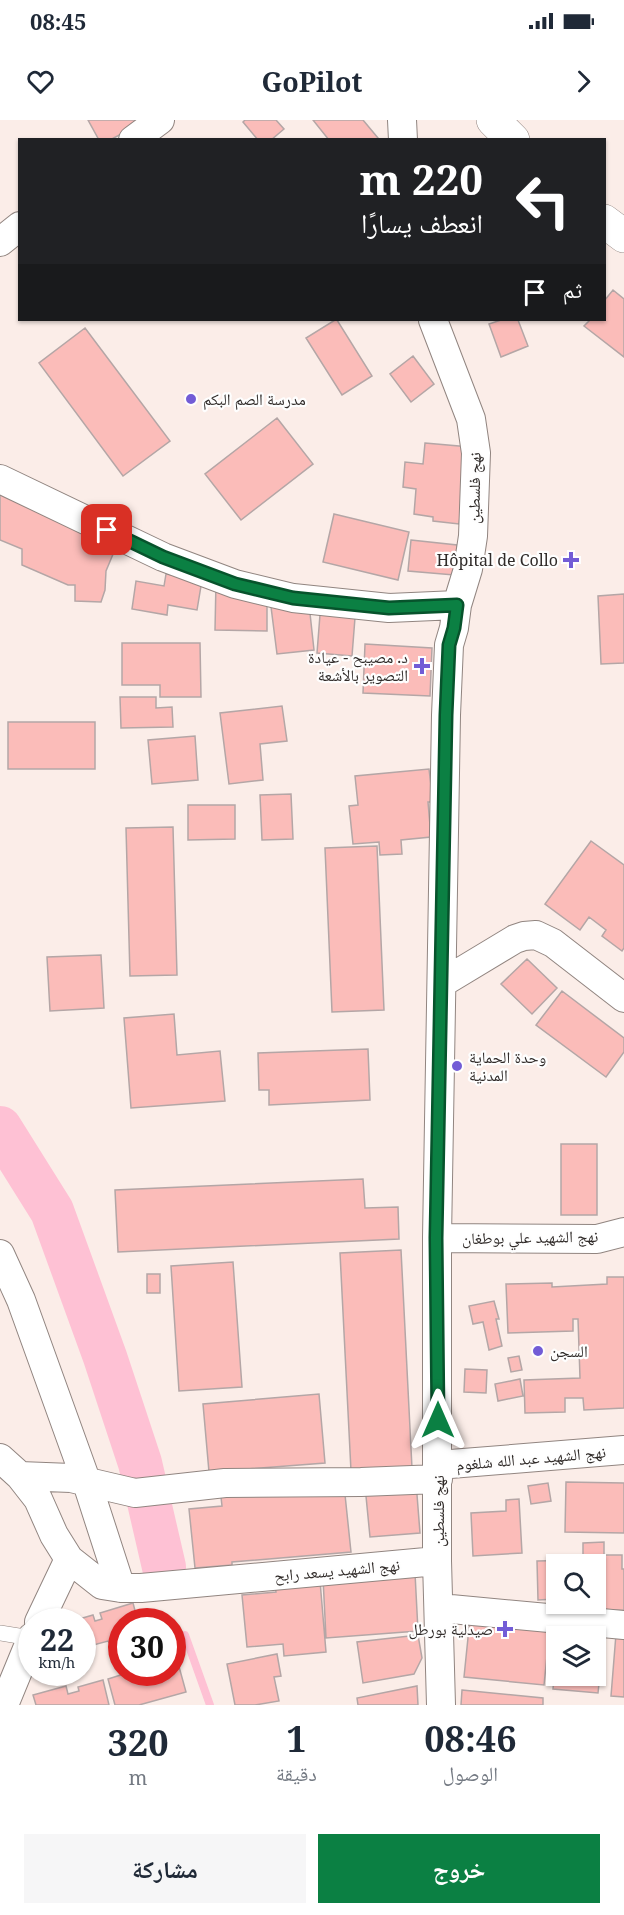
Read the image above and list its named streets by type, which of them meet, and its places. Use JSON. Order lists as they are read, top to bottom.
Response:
{
  "streets": {
    "street": [
      "نهج فلسطين",
      "نهج الشهيد علي بوطغان",
      "نهج الشهيد عبد الله شلغوم",
      "نهج الشهيد يسعد رابح"
    ]
  },
  "crossings": [
    ["نهج فلسطين", "نهج الشهيد علي بوطغان"],
    ["نهج فلسطين", "نهج الشهيد عبد الله شلغوم"],
    ["نهج فلسطين", "نهج الشهيد يسعد رابح"]
  ],
  "places": {
    "other": ["مدرسة الصم البكم", "وحدة الحماية المدنية", "السجن"],
    "health": ["Hôpital de Collo", "د. مصيبح - عيادة التصوير بالأشعة", "صيدلية بورطل"]
  },
  "page": {
    "status": "08:45",
    "header": "GoPilot",
    "turn": ["220 m", "انعطف يسارًا"],
    "then": "ثم",
    "speed": "22 km/h",
    "limit": "30",
    "eta": [
      "08:46",
      "الوصول",
      "1",
      "دقيقة",
      "320",
      "m"
    ],
    "buttons": ["خروج", "مشاركة"]
  }
}
